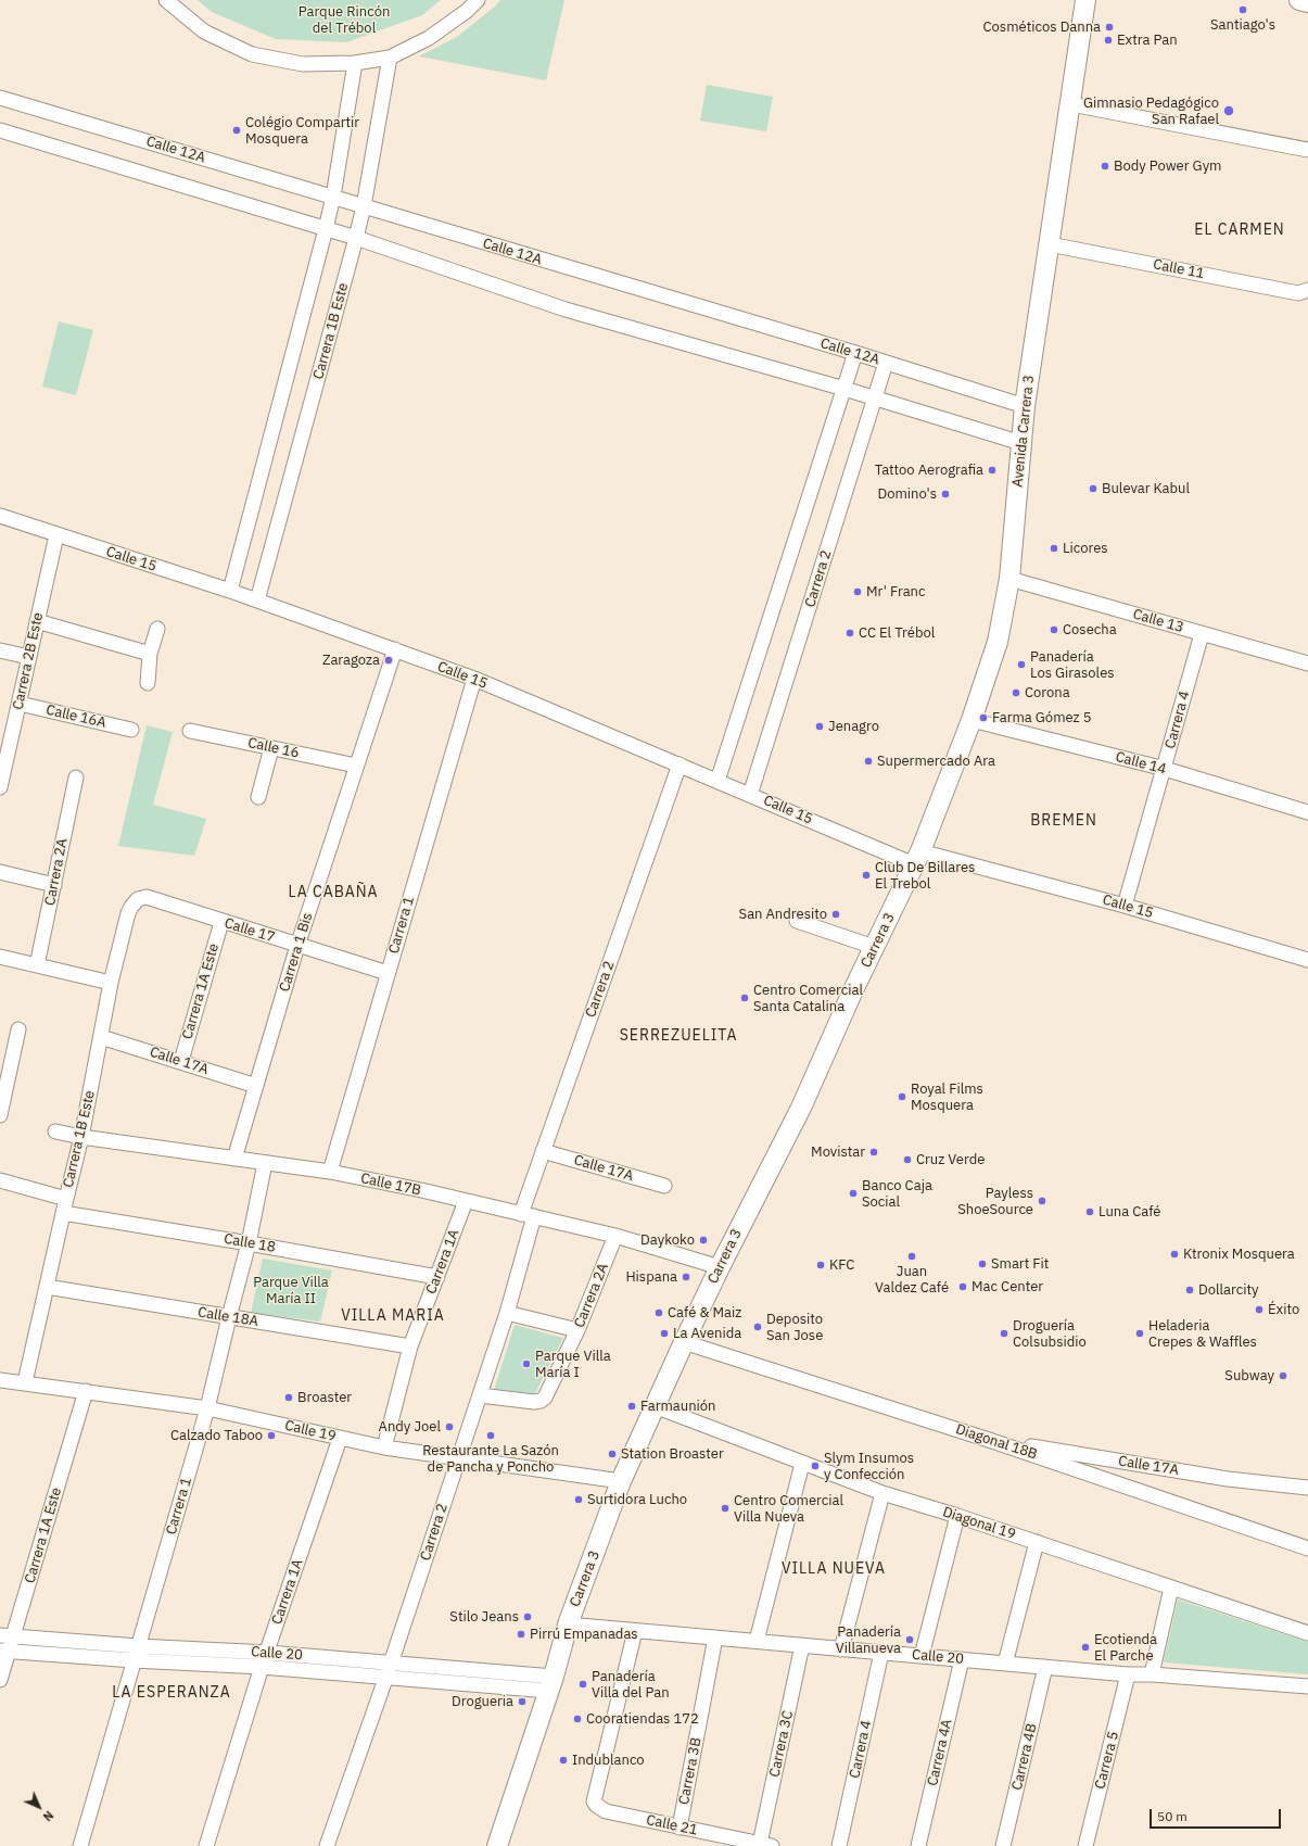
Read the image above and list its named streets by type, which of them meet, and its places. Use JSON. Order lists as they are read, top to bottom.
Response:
{
  "streets": {
    "main road": ["Avenida Carrera 3", "Carrera 3"],
    "street": [
      "Calle 12A",
      "Calle 11",
      "Carrera 1B Este",
      "Calle 15",
      "Carrera 2",
      "Calle 13",
      "Carrera 2B Este",
      "Calle 16A",
      "Carrera 4",
      "Calle 16",
      "Calle 14",
      "Carrera 2A",
      "Carrera 1",
      "Calle 17",
      "Carrera 1 Bis",
      "Carrera 1A Este",
      "Calle 17A",
      "Calle 17B",
      "Calle 18",
      "Carrera 1A",
      "Calle 18A",
      "Calle 19",
      "Diagonal 18B",
      "Diagonal 19",
      "Calle 20",
      "Carrera 3C",
      "Carrera 4A",
      "Carrera 4B",
      "Carrera 5",
      "Carrera 3B",
      "Calle 21"
    ]
  },
  "crossings": [
    ["Calle 12A", "Carrera 1B Este"],
    ["Calle 12A", "Avenida Carrera 3"],
    ["Calle 12A", "Carrera 2"],
    ["Calle 11", "Avenida Carrera 3"],
    ["Carrera 1B Este", "Calle 15"],
    ["Carrera 1B Este", "Calle 17"],
    ["Carrera 1B Este", "Calle 17A"],
    ["Carrera 1B Este", "Calle 17B"],
    ["Carrera 1B Este", "Calle 18"],
    ["Carrera 1B Este", "Calle 18A"],
    ["Carrera 1B Este", "Calle 19"],
    ["Avenida Carrera 3", "Calle 15"],
    ["Avenida Carrera 3", "Calle 13"],
    ["Avenida Carrera 3", "Calle 14"],
    ["Avenida Carrera 3", "Carrera 3"],
    ["Calle 15", "Carrera 2"],
    ["Calle 15", "Carrera 2B Este"],
    ["Calle 15", "Carrera 4"],
    ["Calle 15", "Carrera 1"],
    ["Calle 15", "Carrera 3"],
    ["Calle 15", "Carrera 1 Bis"],
    ["Carrera 2", "Carrera 2A"],
    ["Carrera 2", "Calle 17A"],
    ["Carrera 2", "Calle 17B"],
    ["Carrera 2", "Calle 19"],
    ["Carrera 2", "Calle 20"],
    ["Calle 13", "Carrera 4"],
    ["Carrera 2B Este", "Calle 16A"],
    ["Carrera 4", "Calle 14"],
    ["Carrera 4", "Calle 20"],
    ["Calle 16", "Carrera 1 Bis"],
    ["Carrera 2A", "Calle 17B"],
    ["Carrera 1", "Calle 17"],
    ["Carrera 1", "Calle 17B"],
    ["Carrera 1", "Calle 18"],
    ["Carrera 1", "Calle 18A"],
    ["Carrera 1", "Calle 19"],
    ["Carrera 1", "Calle 20"],
    ["Calle 17", "Carrera 1 Bis"],
    ["Calle 17", "Carrera 1A Este"],
    ["Carrera 3", "Calle 17B"],
    ["Carrera 3", "Calle 19"],
    ["Carrera 3", "Diagonal 18B"],
    ["Carrera 3", "Diagonal 19"],
    ["Carrera 3", "Calle 20"],
    ["Carrera 1 Bis", "Calle 17A"],
    ["Carrera 1 Bis", "Calle 17B"],
    ["Carrera 1A Este", "Calle 17A"],
    ["Carrera 1A Este", "Calle 19"],
    ["Carrera 1A Este", "Calle 20"],
    ["Calle 17A", "Diagonal 18B"],
    ["Calle 17B", "Carrera 1A"],
    ["Calle 18", "Carrera 1A"],
    ["Carrera 1A", "Calle 18A"],
    ["Carrera 1A", "Calle 19"],
    ["Carrera 1A", "Calle 20"],
    ["Calle 20", "Carrera 3C"],
    ["Calle 20", "Carrera 4A"],
    ["Calle 20", "Carrera 4B"],
    ["Calle 20", "Carrera 5"],
    ["Calle 20", "Carrera 3B"],
    ["Calle 20", "Calle 21"],
    ["Carrera 3C", "Calle 21"],
    ["Carrera 3B", "Calle 21"]
  ],
  "districts": [
    "EL CARMEN",
    "BREMEN",
    "LA CABAÑA",
    "SERREZUELITA",
    "VILLA MARIA",
    "VILLA NUEVA",
    "LA ESPERANZA"
  ],
  "parks": ["Parque Rincón del Trébol", "Parque Villa María II"],
  "places": [
    "Santiago's",
    "Cosméticos Danna",
    "Extra Pan",
    "Gimnasio Pedagógico San Rafael",
    "Colégio Compartir Mosquera",
    "Body Power Gym",
    "Tattoo Aerografia",
    "Bulevar Kabul",
    "Domino's",
    "Licores",
    "Mr' Franc",
    "Cosecha",
    "CC El Trébol",
    "Zaragoza",
    "Panadería Los Girasoles",
    "Corona",
    "Farma Gómez 5",
    "Jenagro",
    "Supermercado Ara",
    "Club De Billares El Trebol",
    "San Andresito",
    "Centro Comercial Santa Catalina",
    "Royal Films Mosquera",
    "Movistar",
    "Cruz Verde",
    "Banco Caja Social",
    "Payless ShoeSource",
    "Luna Café",
    "Daykoko",
    "Ktronix Mosquera",
    "Juan Valdez Café",
    "Smart Fit",
    "KFC",
    "Hispana",
    "Mac Center",
    "Dollarcity",
    "Éxito",
    "Café & Maiz",
    "Deposito San Jose",
    "La Avenida",
    "Droguería Colsubsidio",
    "Heladeria Crepes & Waffles",
    "Parque Villa María I",
    "Subway",
    "Broaster",
    "Farmaunión",
    "Andy Joel",
    "Calzado Taboo",
    "Restaurante La Sazón de Pancha y Poncho",
    "Station Broaster",
    "Slym Insumos y Confección",
    "Surtidora Lucho",
    "Centro Comercial Villa Nueva",
    "Stilo Jeans",
    "Pirrú Empanadas",
    "Panadería Villanueva",
    "Ecotienda El Parche",
    "Panadería Villa del Pan",
    "Drogueria",
    "Cooratiendas 172",
    "Indublanco"
  ],
  "scale_bar": "50 m",
  "north": "bottom right"
}
